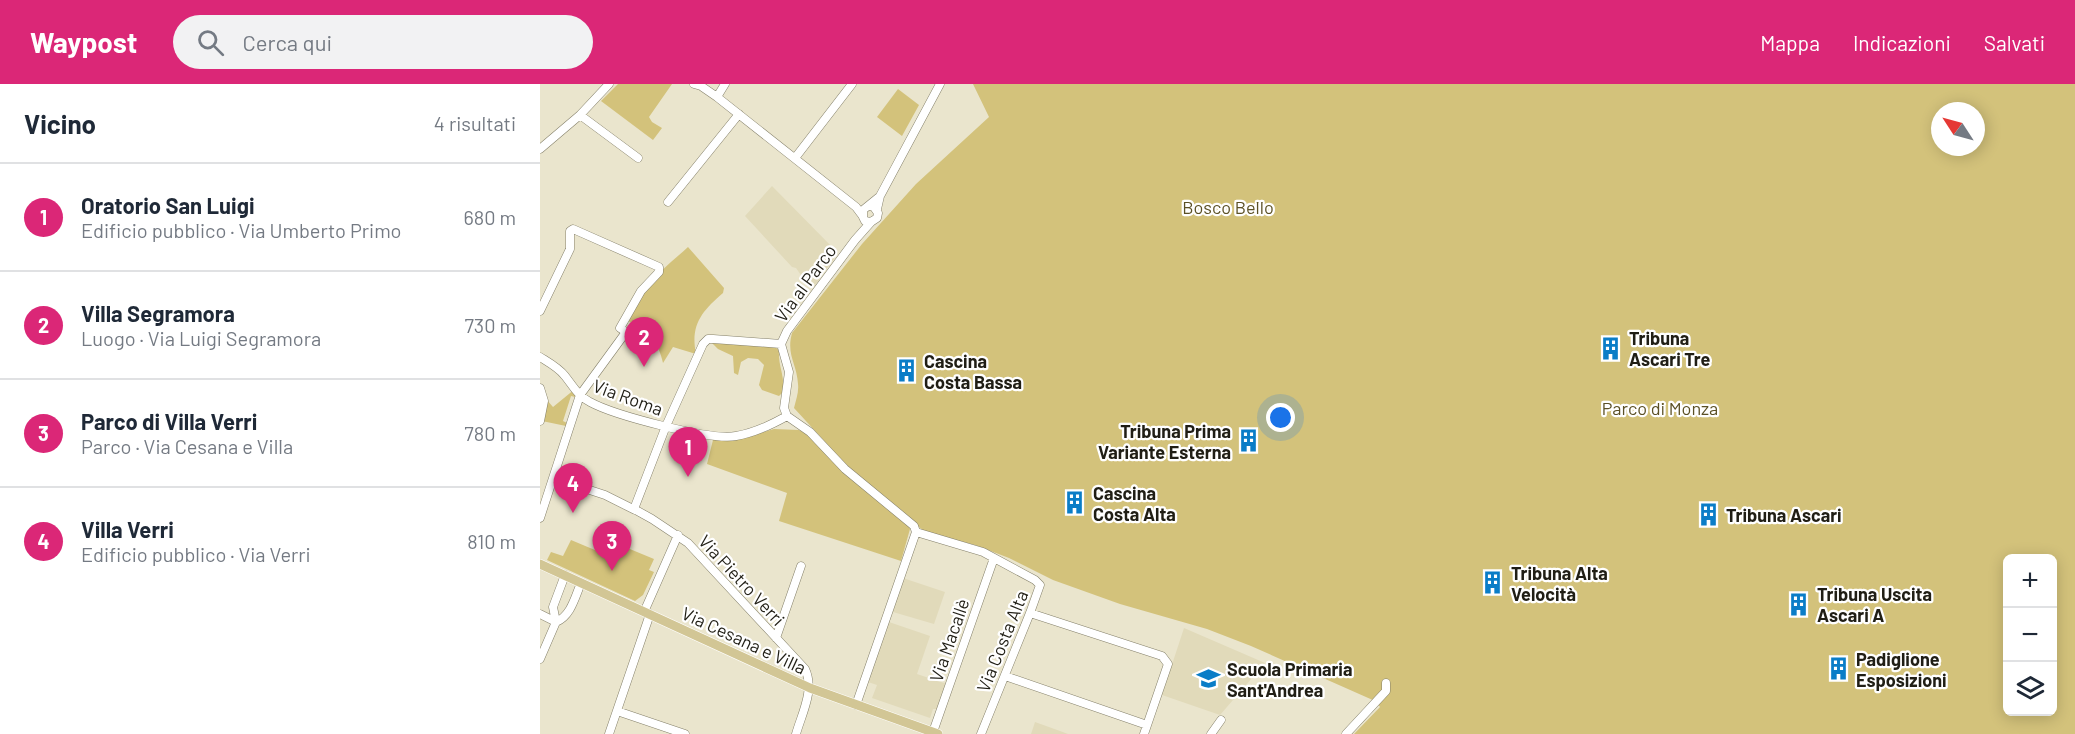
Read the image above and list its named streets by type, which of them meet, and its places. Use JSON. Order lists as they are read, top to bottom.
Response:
{
  "streets": {
    "main road": ["Via Cesana e Villa"],
    "street": [
      "Via al Parco",
      "Via Roma",
      "Via Pietro Verri",
      "Via Macallè",
      "Via Costa Alta"
    ]
  },
  "crossings": [
    ["Via Pietro Verri", "Via Cesana e Villa"],
    ["Via Cesana e Villa", "Via Macallè"],
    ["Via Macallè", "Via Costa Alta"]
  ],
  "parks": ["Bosco Bello", "Parco di Monza"],
  "places": {
    "building": [
      "Tribuna Ascari Tre",
      "Cascina Costa Bassa",
      "Tribuna Prima Variante Esterna",
      "Cascina Costa Alta",
      "Tribuna Ascari",
      "Tribuna Alta Velocità",
      "Tribuna Uscita Ascari A",
      "Padiglione Esposizioni"
    ],
    "school or university": ["Scuola Primaria Sant'Andrea"]
  },
  "north": "top left",
  "page": {
    "header": "Waypost",
    "search": "Cerca qui",
    "nav": ["Mappa", "Indicazioni", "Salvati"],
    "heading": ["Vicino", "4 risultati"],
    "list": [
      {
        "mark": "1",
        "name": "Oratorio San Luigi",
        "note": "Edificio pubblico · Via Umberto Primo",
        "value": "680 m"
      },
      {
        "mark": "2",
        "name": "Villa Segramora",
        "note": "Luogo · Via Luigi Segramora",
        "value": "730 m"
      },
      {
        "mark": "3",
        "name": "Parco di Villa Verri",
        "note": "Parco · Via Cesana e Villa",
        "value": "780 m"
      },
      {
        "mark": "4",
        "name": "Villa Verri",
        "note": "Edificio pubblico · Via Verri",
        "value": "810 m"
      }
    ],
    "pins": [
      "2",
      "1",
      "4",
      "3"
    ],
    "map_buttons": ["+", "−"]
  }
}
